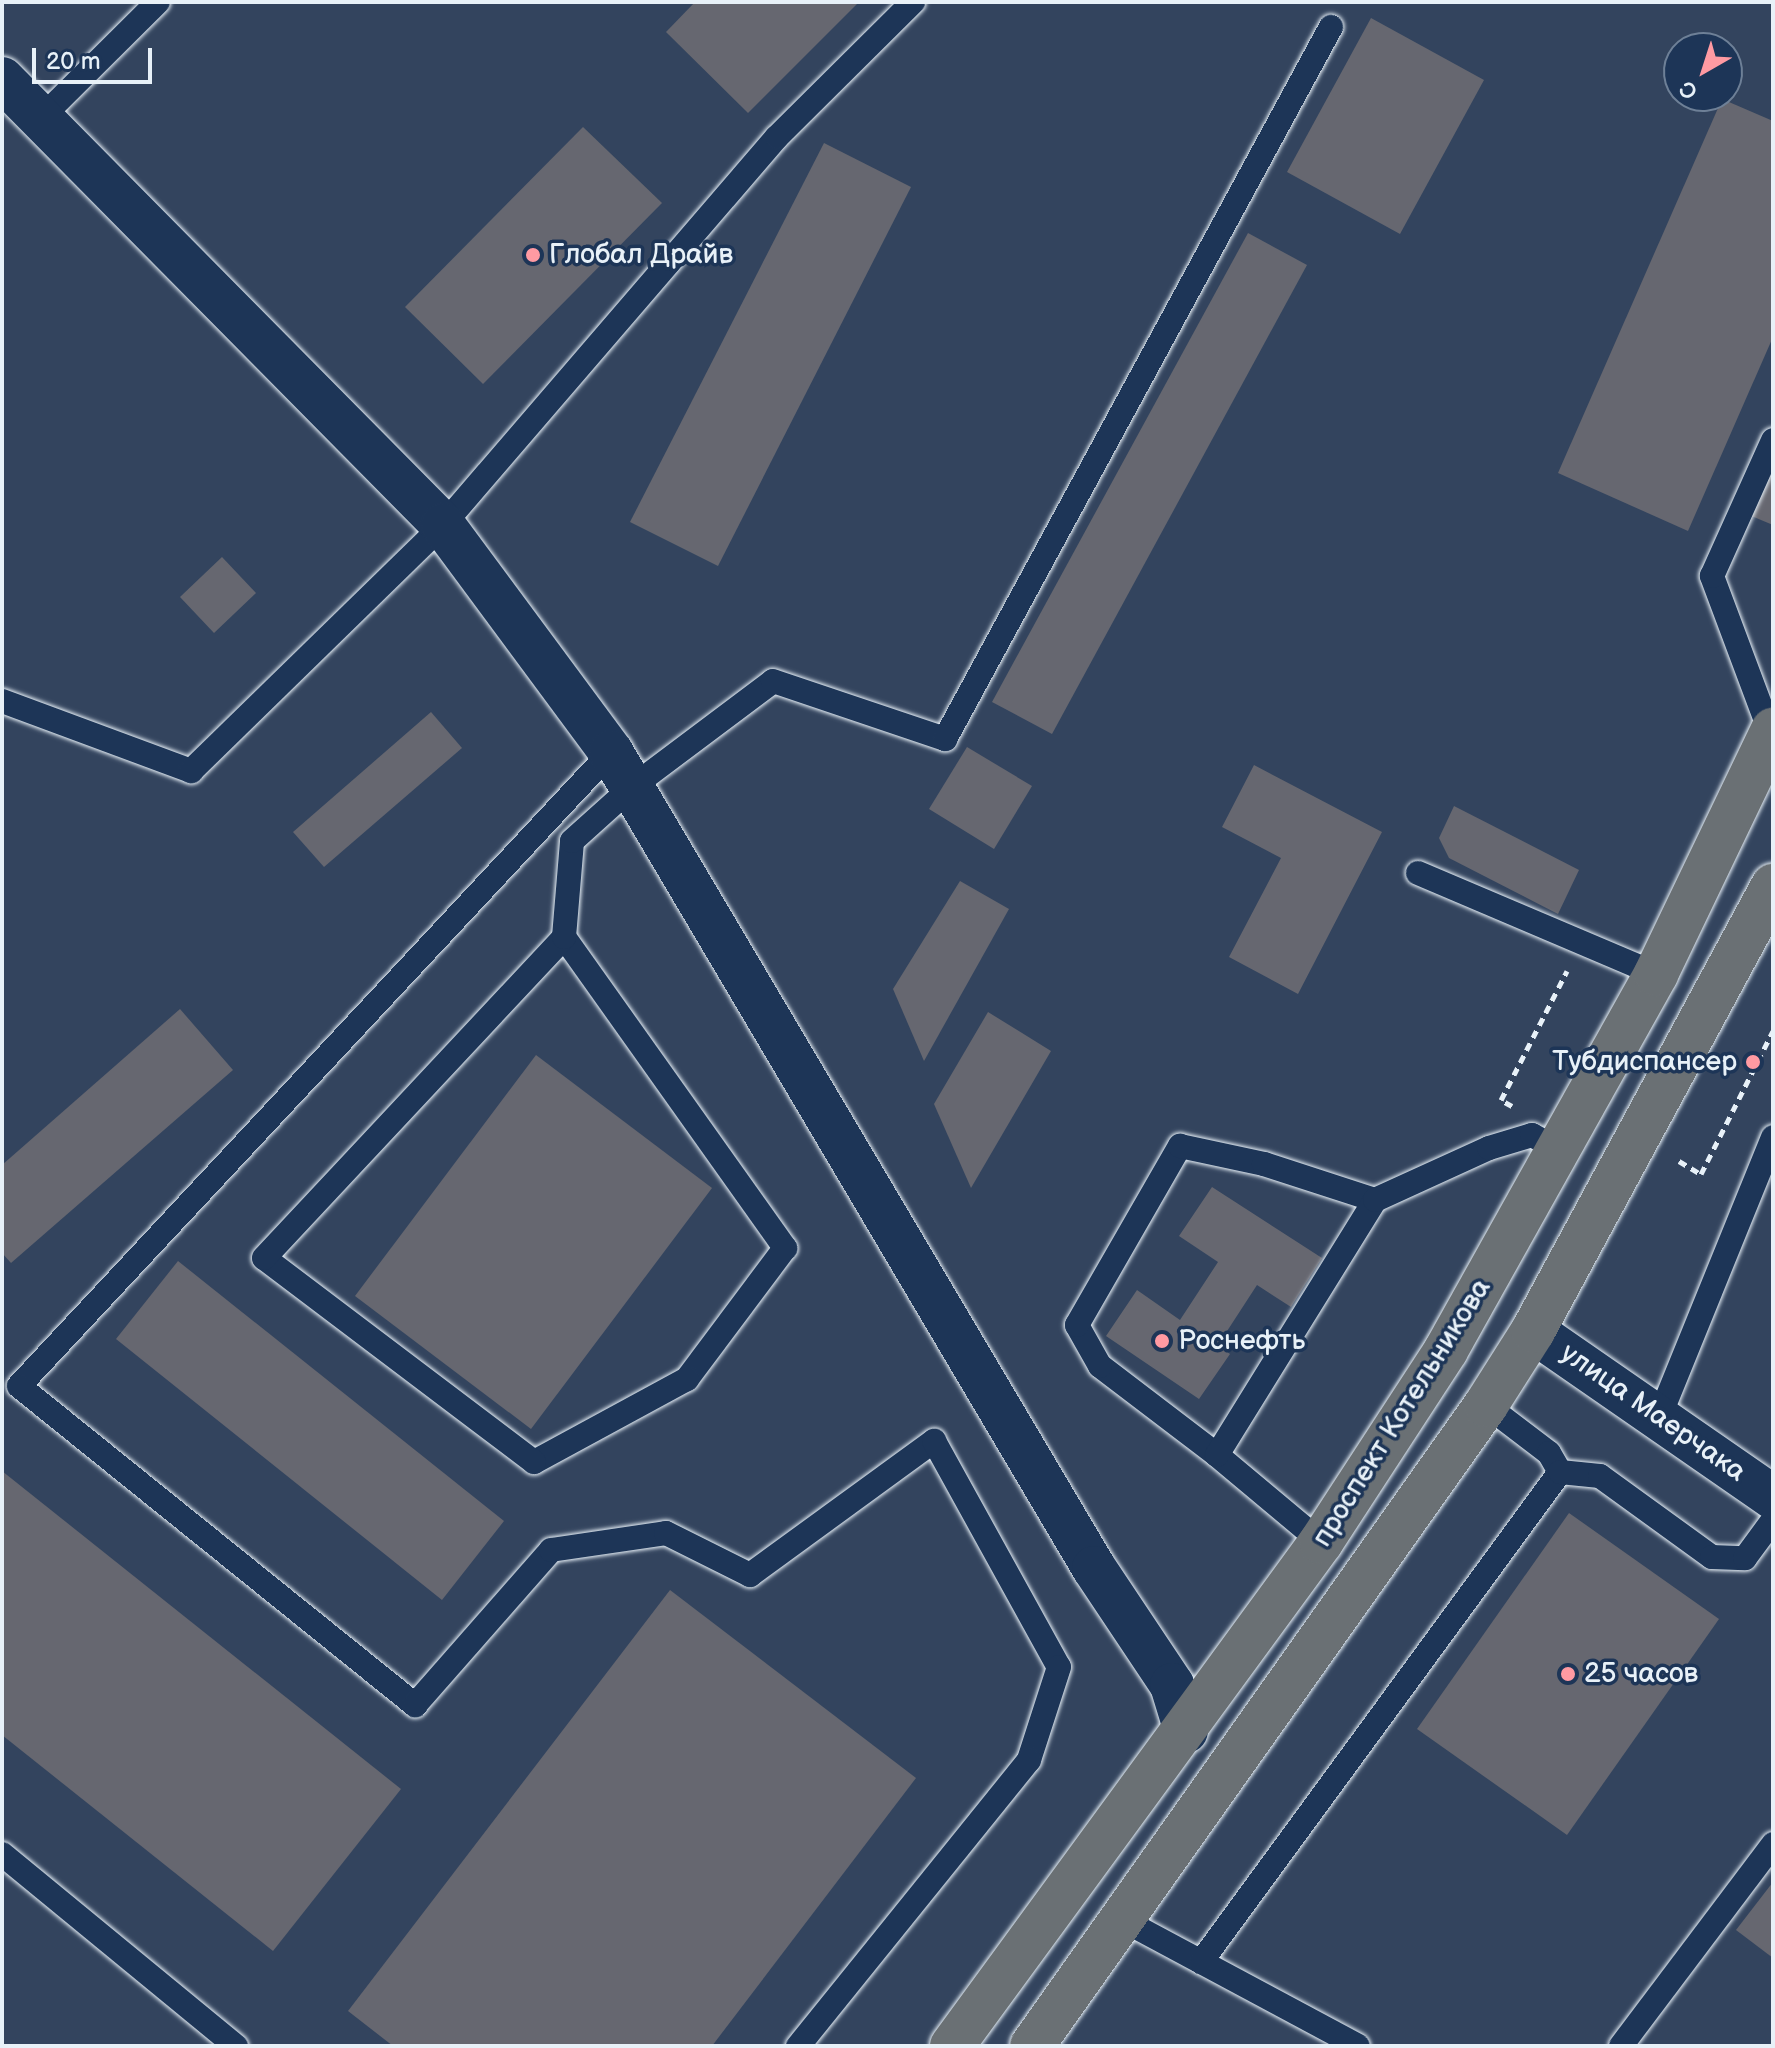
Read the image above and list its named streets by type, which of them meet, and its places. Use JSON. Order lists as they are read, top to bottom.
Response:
{
  "streets": {
    "highway": ["проспект Котельникова"],
    "street": ["улица Маерчака"]
  },
  "crossings": [
    ["проспект Котельникова", "улица Маерчака"]
  ],
  "places": [
    "Глобал Драйв",
    "Тубдиспансер",
    "Роснефть",
    "25 часов"
  ],
  "scale_bar": "20 m",
  "north": "bottom left"
}
